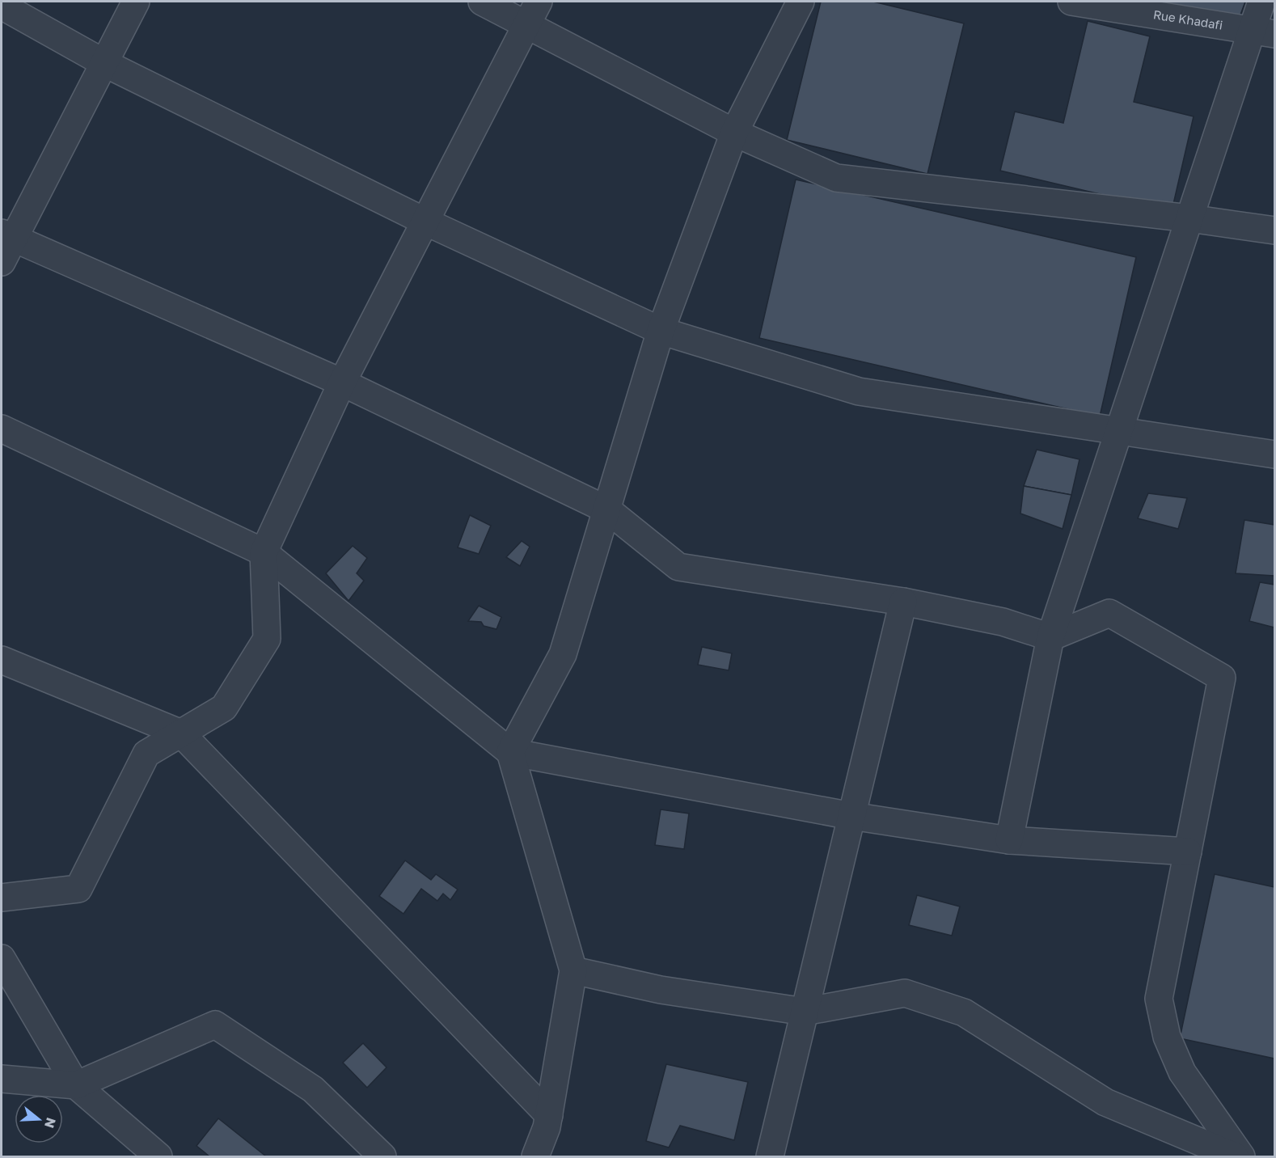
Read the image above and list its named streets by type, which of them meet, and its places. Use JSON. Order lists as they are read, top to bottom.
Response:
{
  "streets": {
    "street": ["Rue Khadafi"]
  },
  "north": "right"
}
